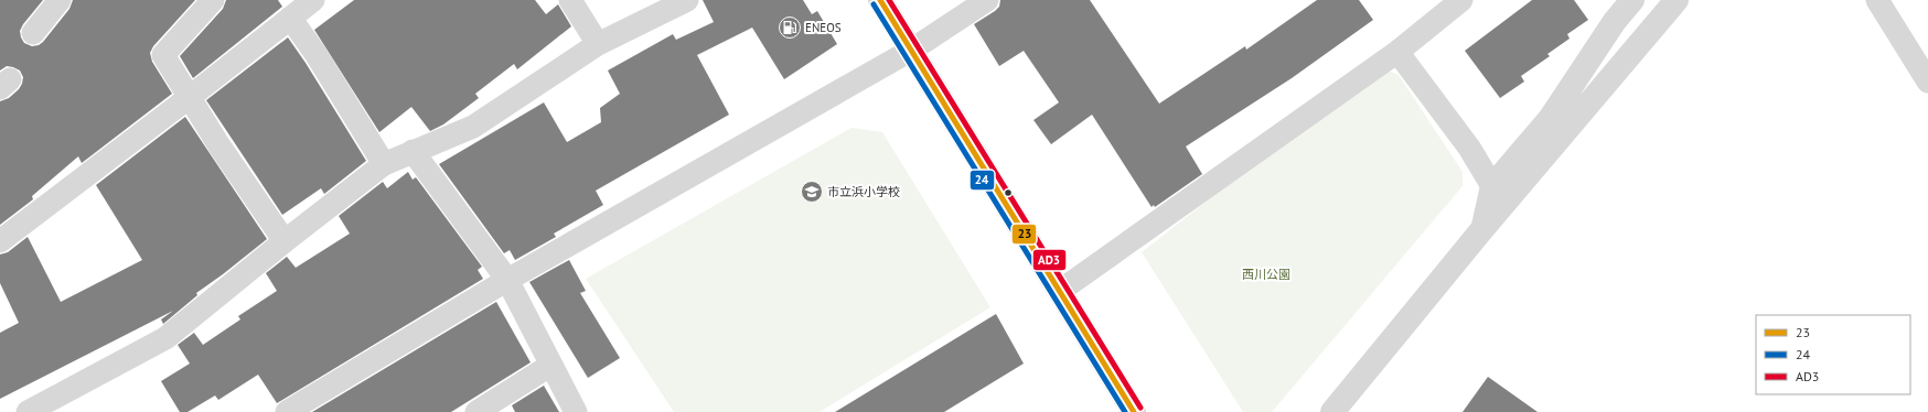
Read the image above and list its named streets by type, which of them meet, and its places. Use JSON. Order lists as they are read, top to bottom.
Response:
{
  "parks": ["西川公園"],
  "places": {
    "fuel station": ["ENEOS"],
    "school or university": ["市立浜小学校"]
  },
  "lines": ["transit line 23", "transit line AD3", "transit line 24"],
  "legend": ["23", "24", "AD3"]
}
